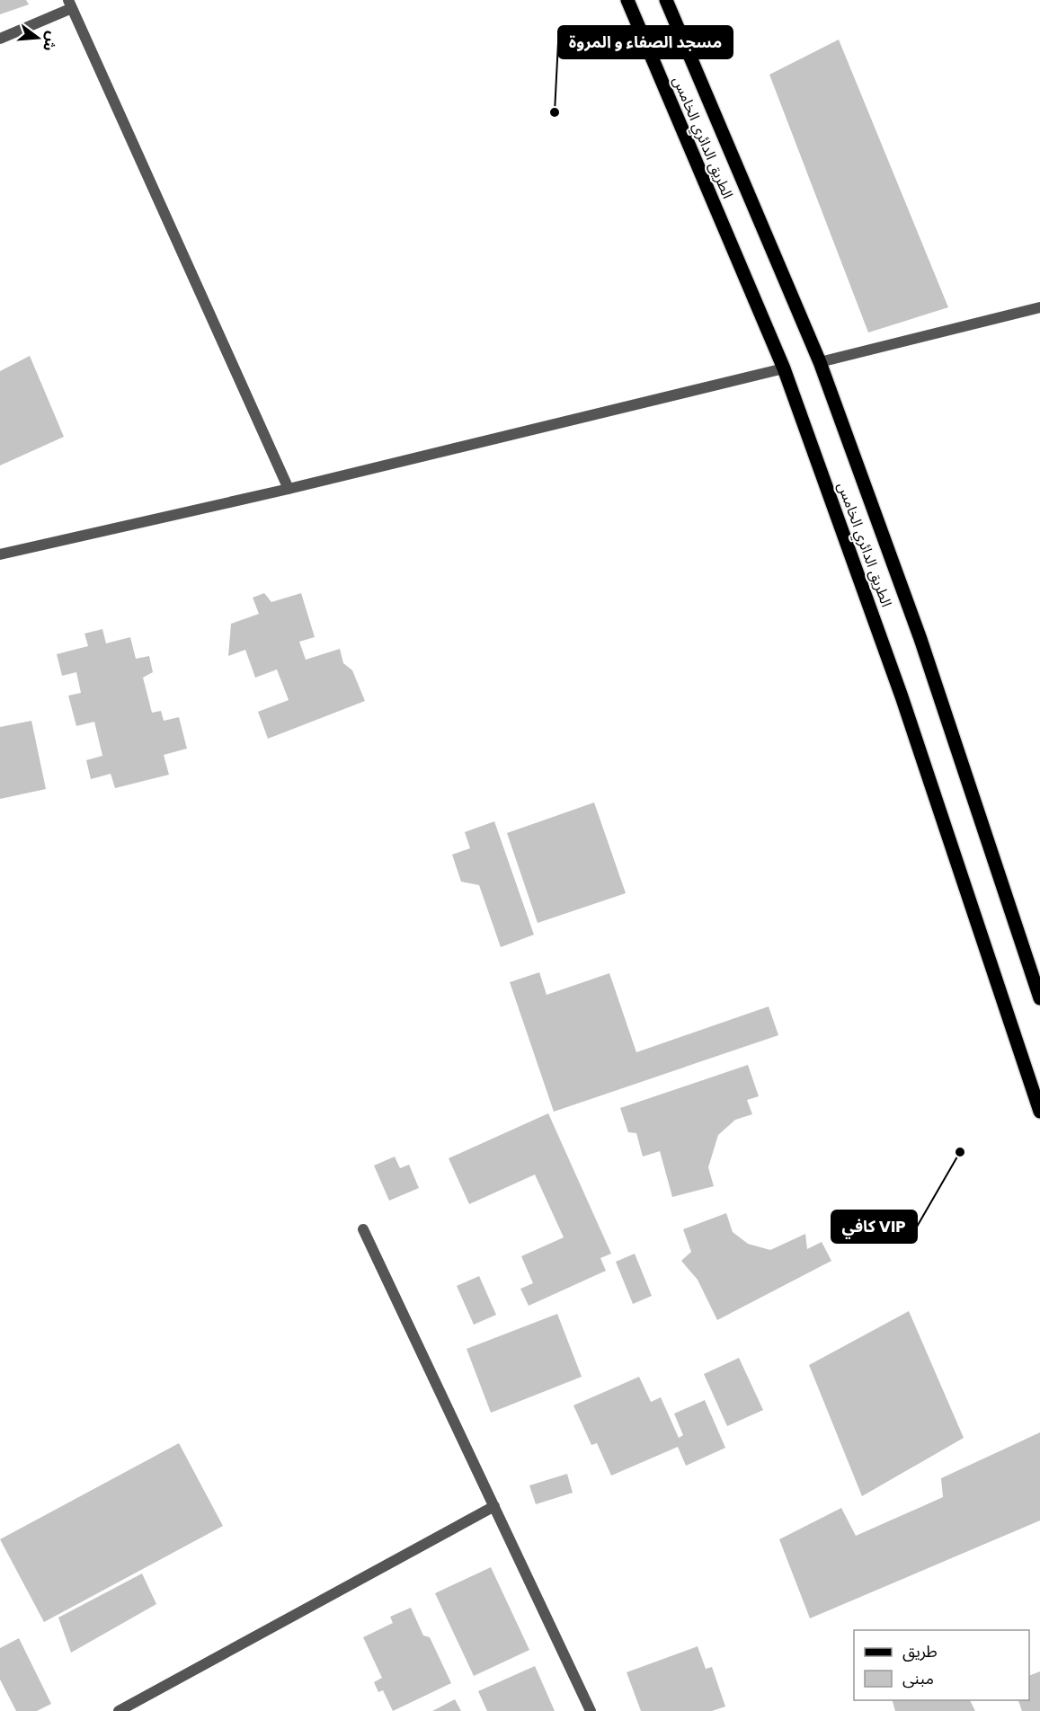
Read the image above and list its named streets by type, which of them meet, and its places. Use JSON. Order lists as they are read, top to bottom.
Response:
{
  "streets": {
    "main road": ["الطريق الدائري الخامس"]
  },
  "places": ["مسجد الصفاء و المروة", "كافي VIP"],
  "legend": ["طريق", "مبنى"],
  "north": "right"
}
